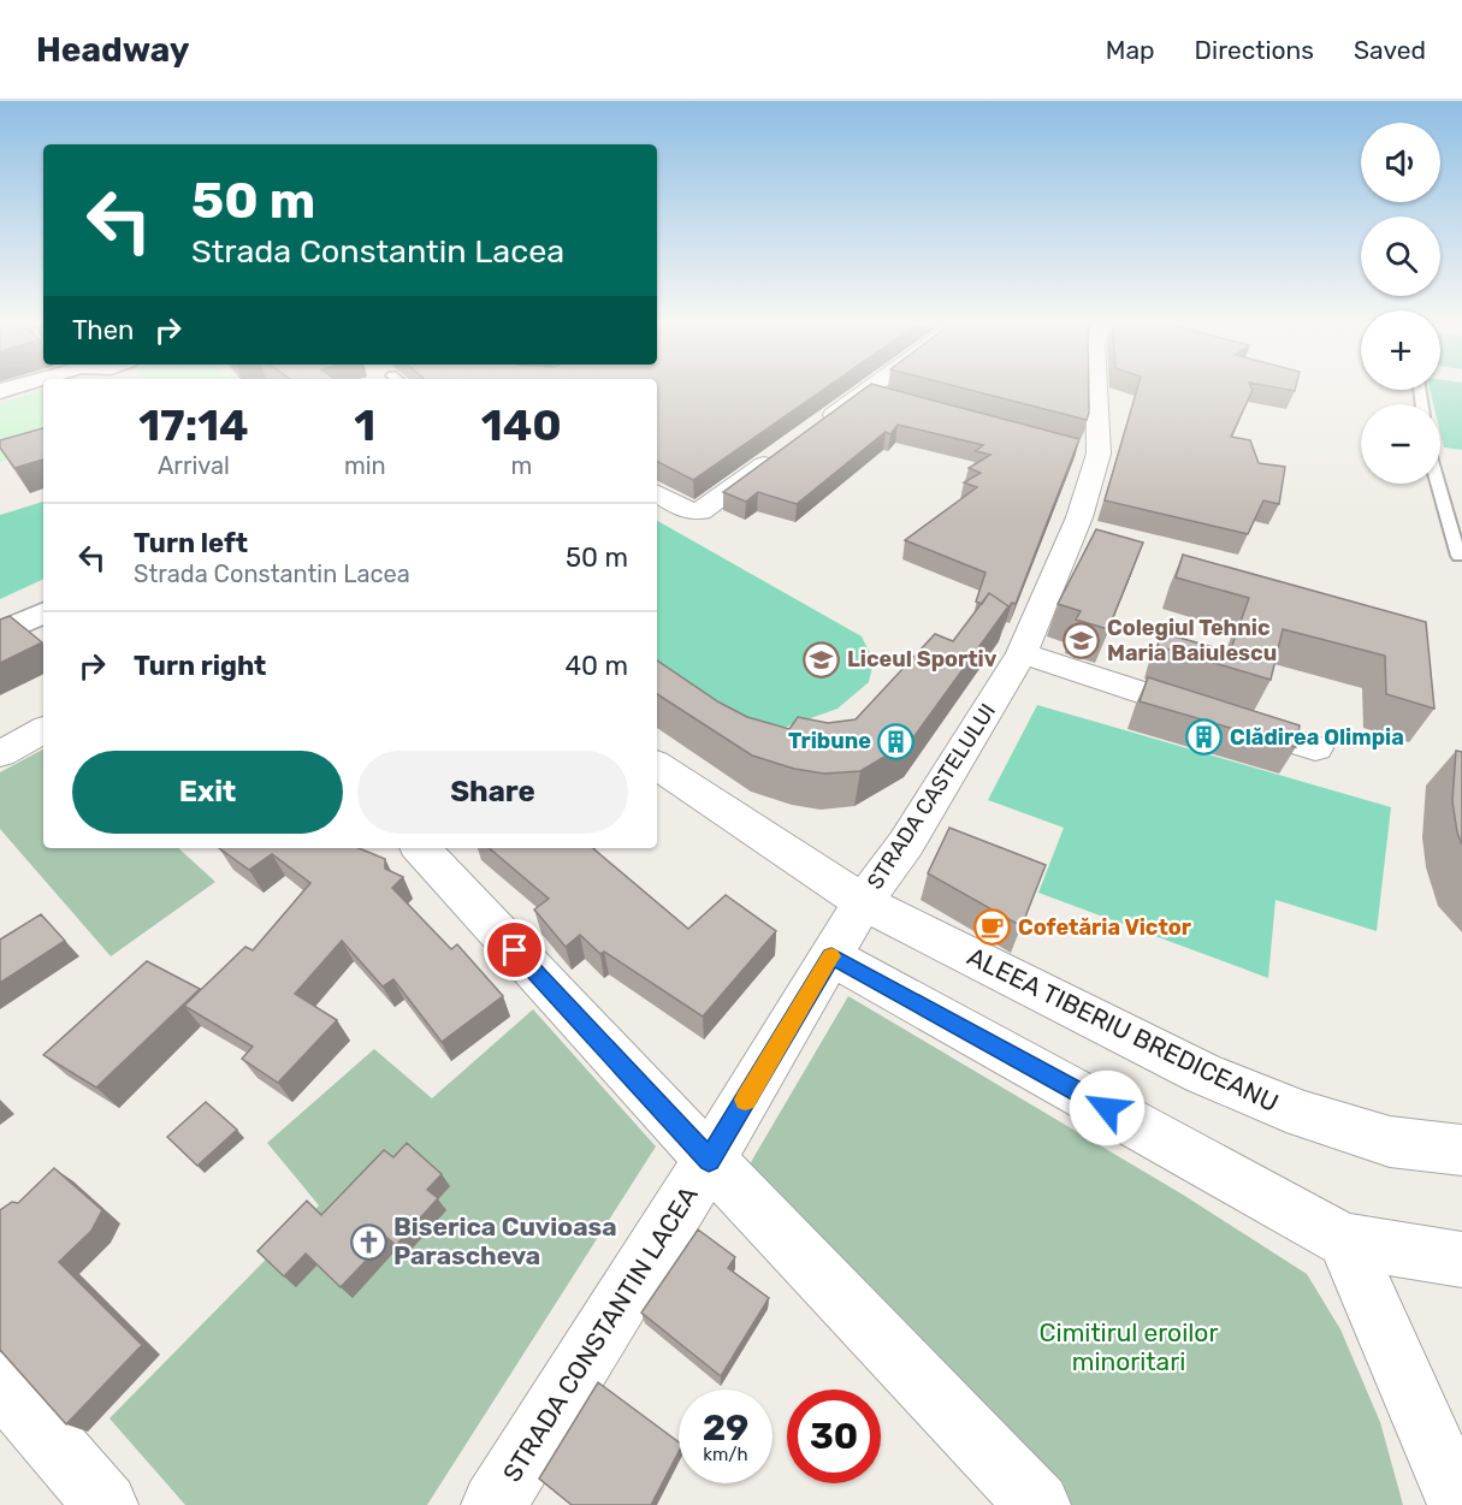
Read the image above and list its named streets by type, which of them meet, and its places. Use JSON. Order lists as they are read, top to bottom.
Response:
{
  "streets": {
    "street": ["STRADA CASTELULUI", "ALEEA TIBERIU BREDICEANU", "STRADA CONSTANTIN LACEA"]
  },
  "crossings": [
    ["STRADA CASTELULUI", "ALEEA TIBERIU BREDICEANU"],
    ["STRADA CASTELULUI", "STRADA CONSTANTIN LACEA"],
    ["ALEEA TIBERIU BREDICEANU", "STRADA CONSTANTIN LACEA"]
  ],
  "parks": ["Cimitirul eroilor minoritari"],
  "places": {
    "school or university": ["Colegiul Tehnic Maria Baiulescu", "Liceul Sportiv"],
    "building": ["Clădirea Olimpia", "Tribune"],
    "cafe": ["Cofetăria Victor"],
    "church": ["Biserica Cuvioasa Parascheva"]
  },
  "page": {
    "header": "Headway",
    "nav": ["Map", "Directions", "Saved"],
    "map_buttons": ["+", "−"],
    "turn": ["50 m", "Strada Constantin Lacea"],
    "then": "Then",
    "eta": [
      "17:14",
      "Arrival",
      "1",
      "min",
      "140",
      "m"
    ],
    "list": [
      {
        "name": "Turn left",
        "note": "Strada Constantin Lacea",
        "value": "50 m"
      },
      {
        "name": "Turn right",
        "value": "40 m"
      }
    ],
    "buttons": ["Exit", "Share"],
    "speed": "29 km/h",
    "limit": "30"
  }
}
